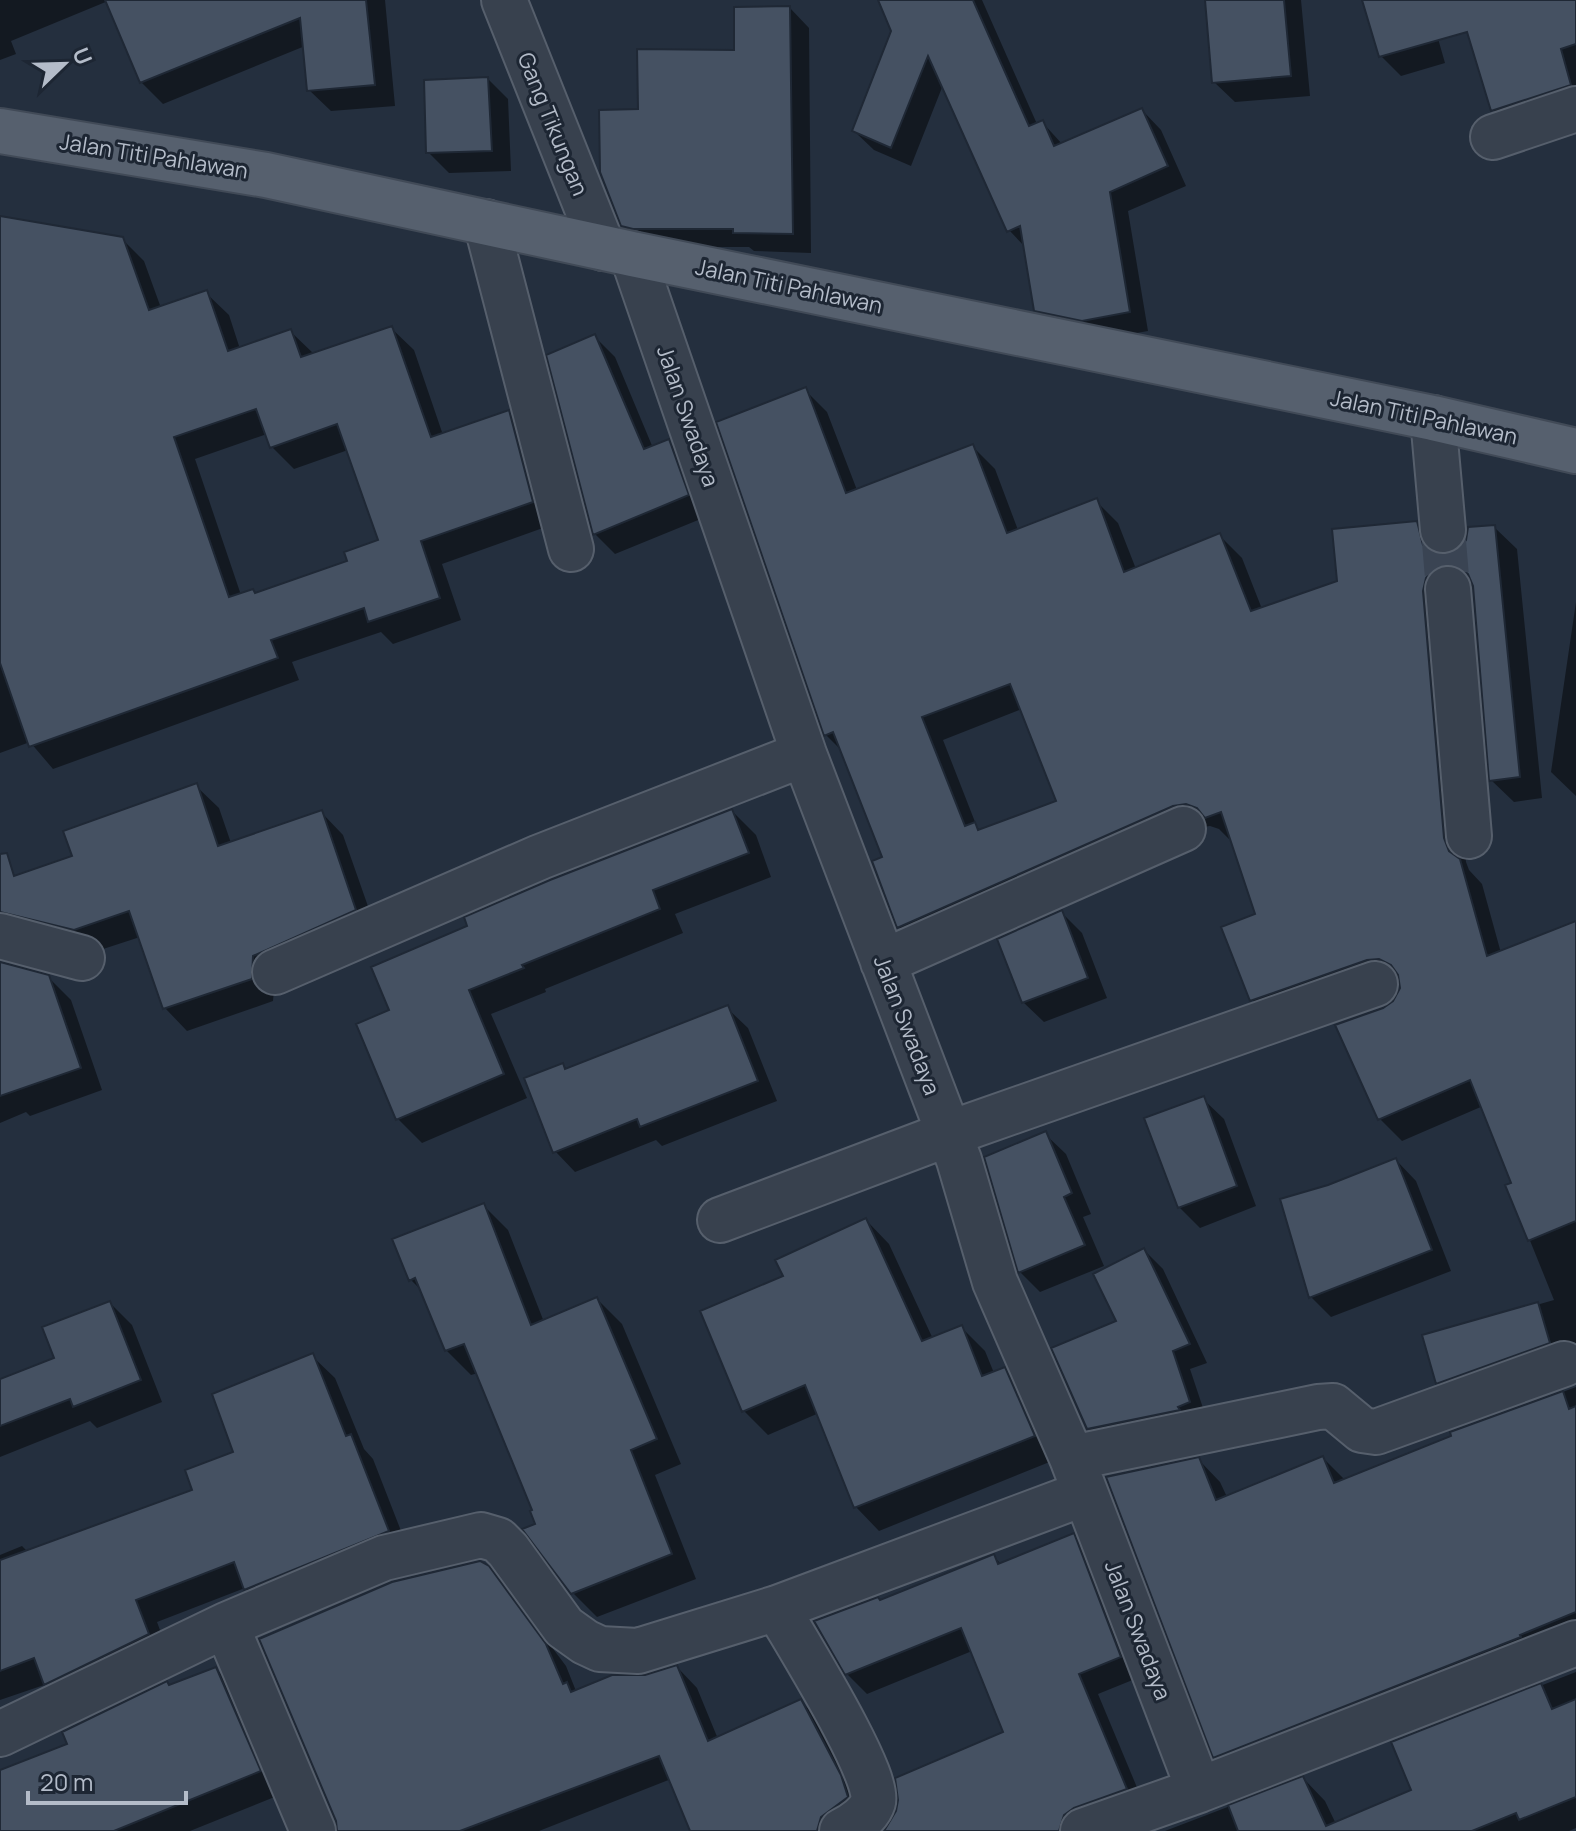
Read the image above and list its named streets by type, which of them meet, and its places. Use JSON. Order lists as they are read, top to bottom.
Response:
{
  "streets": {
    "main road": ["Jalan Titi Pahlawan"],
    "street": ["Gang Tikungan", "Jalan Swadaya"]
  },
  "crossings": [
    ["Gang Tikungan", "Jalan Titi Pahlawan"],
    ["Gang Tikungan", "Jalan Swadaya"],
    ["Jalan Titi Pahlawan", "Jalan Swadaya"]
  ],
  "scale_bar": "20 m",
  "north": "top right"
}
